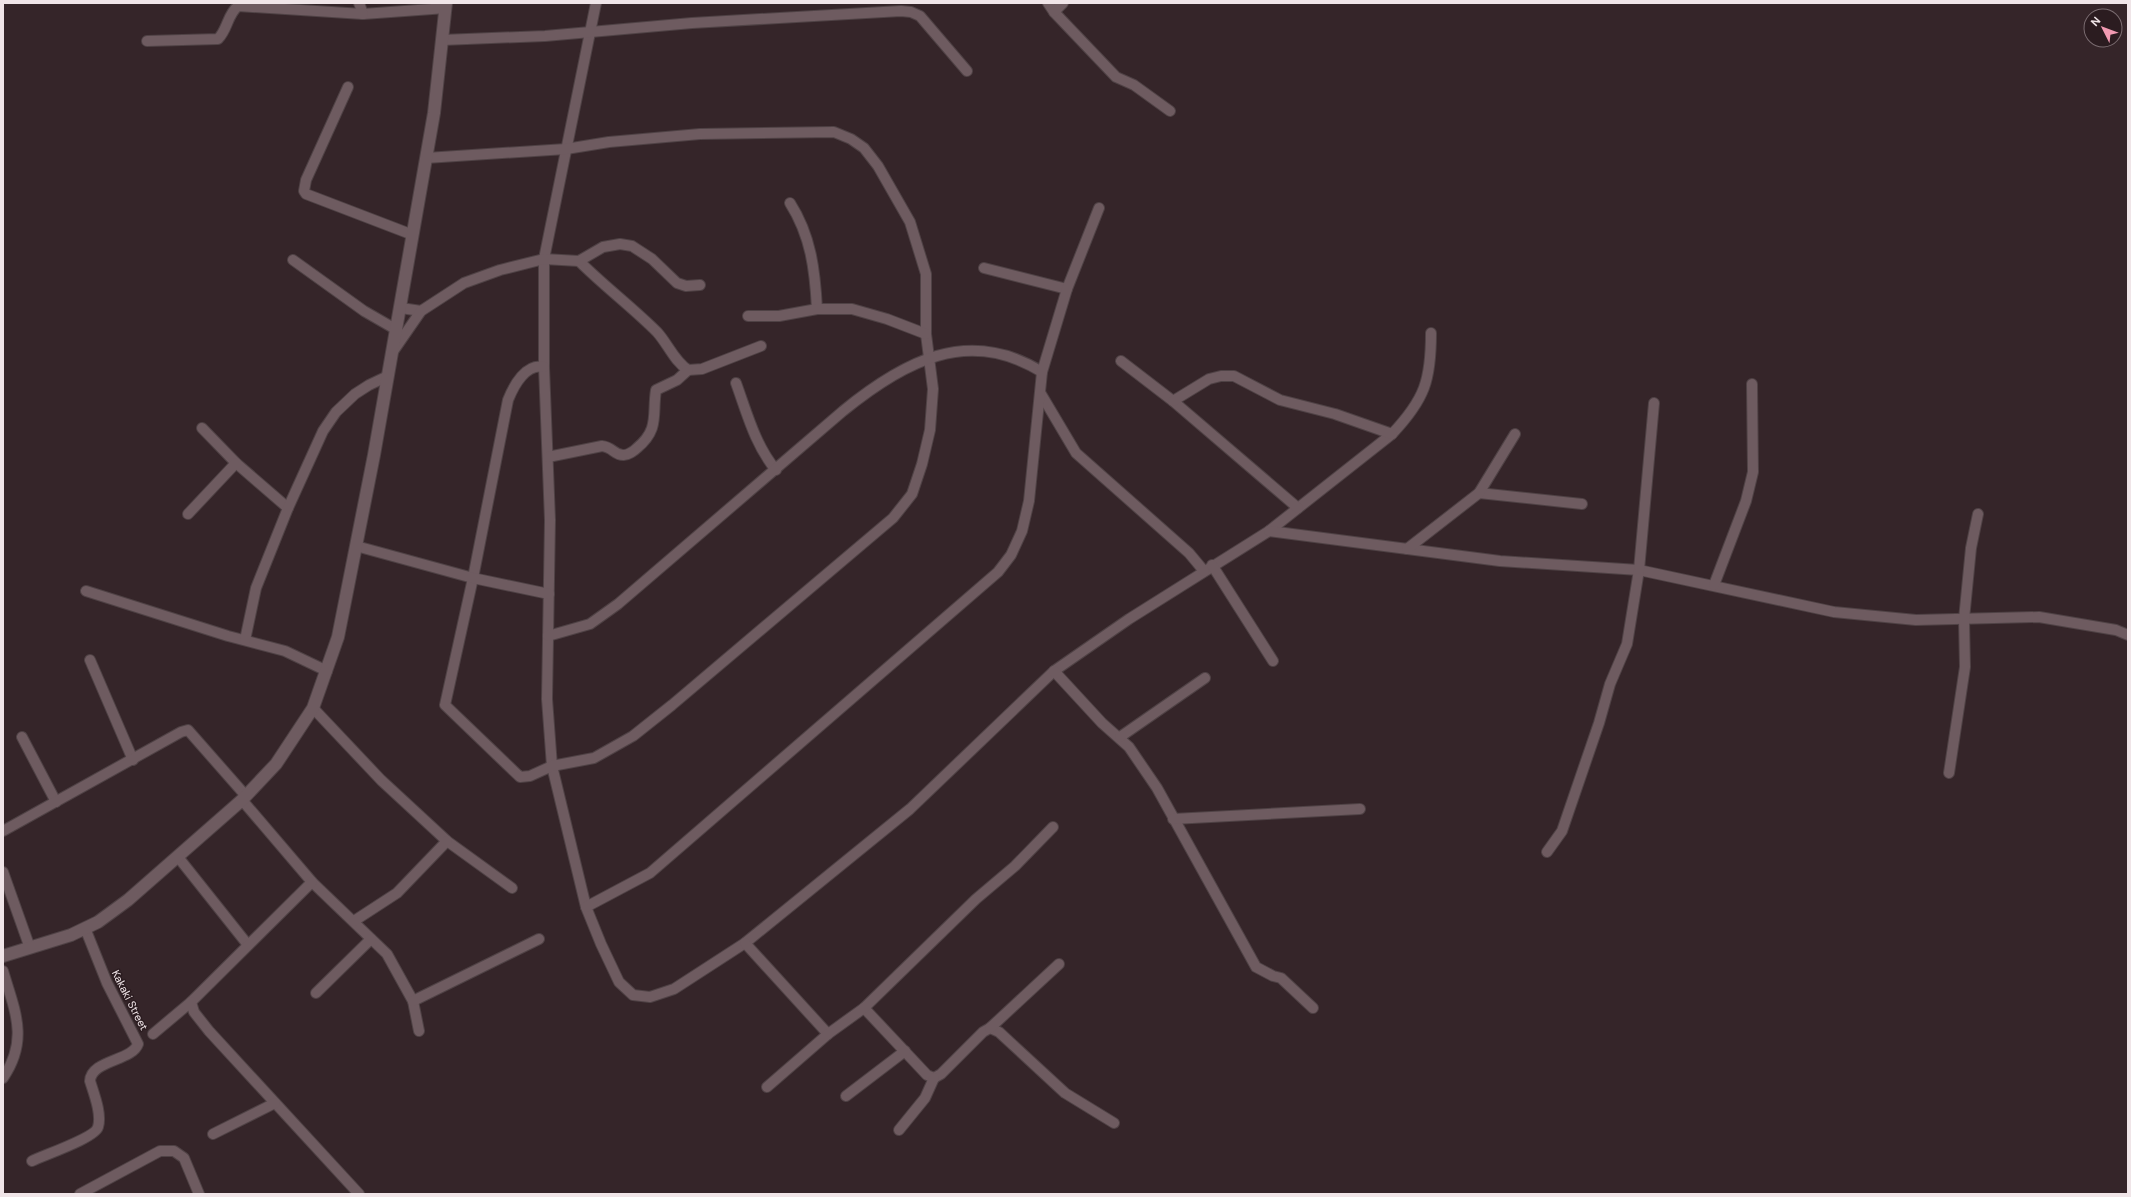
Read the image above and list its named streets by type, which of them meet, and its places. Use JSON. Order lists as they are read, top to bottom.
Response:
{
  "streets": {
    "street": ["Kakaki Street"]
  },
  "north": "top left"
}
